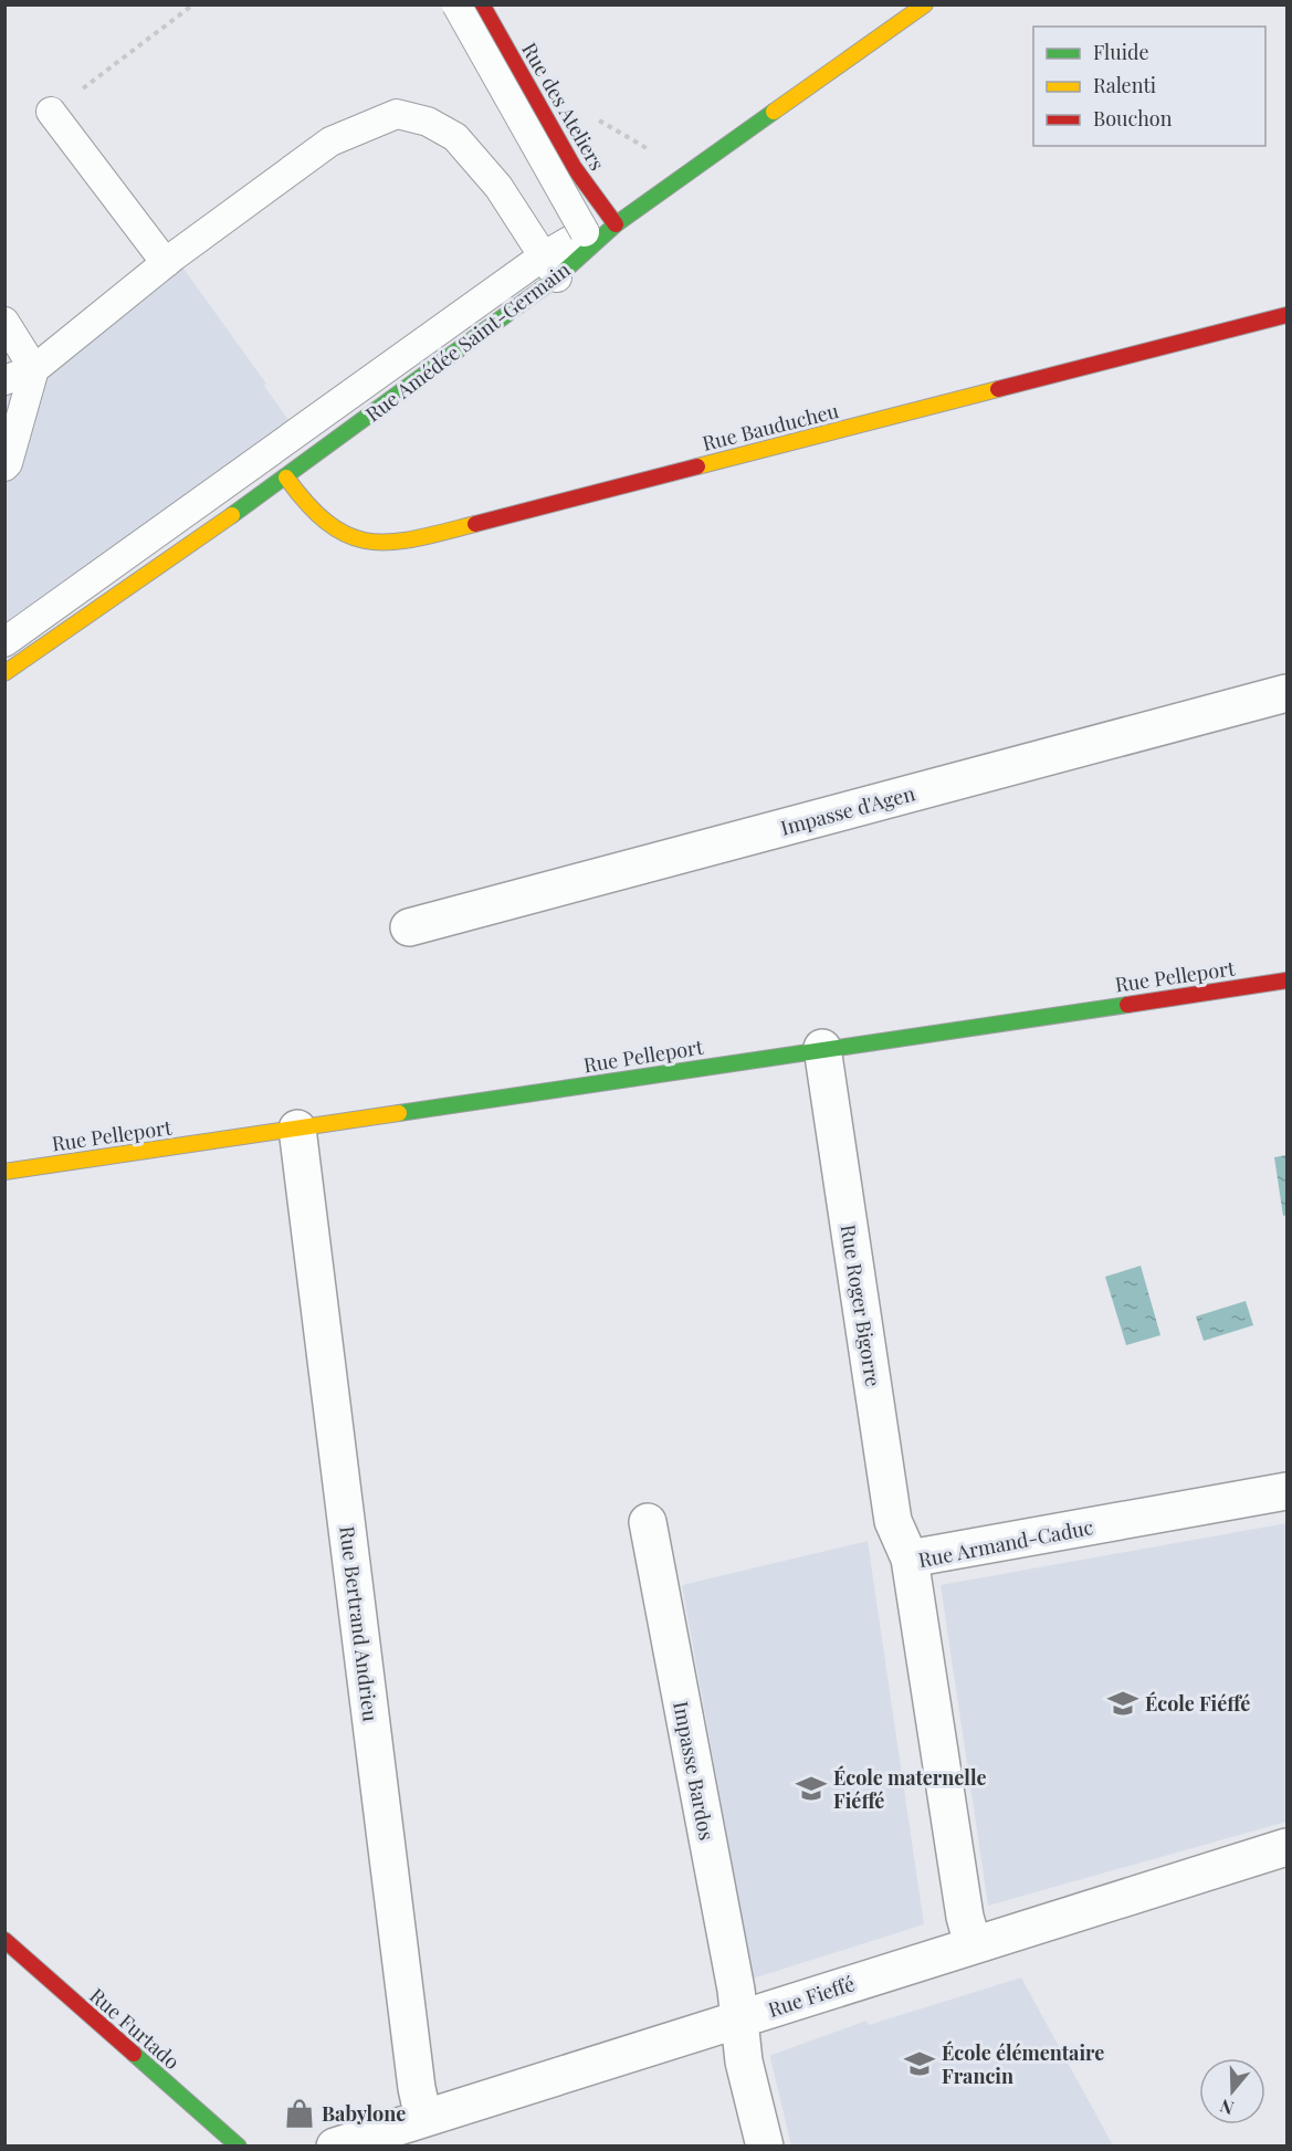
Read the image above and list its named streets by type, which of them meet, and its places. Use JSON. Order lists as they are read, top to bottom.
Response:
{
  "streets": {
    "street": [
      "Rue des Ateliers",
      "Rue Amédée Saint-Germain",
      "Rue Bauducheu",
      "Impasse d'Agen",
      "Rue Pelleport",
      "Rue Roger Bigorre",
      "Rue Armand-Caduc",
      "Rue Bertrand Andrieu",
      "Impasse Bardos",
      "Rue Fieffé",
      "Rue Furtado"
    ]
  },
  "crossings": [
    ["Rue des Ateliers", "Rue Amédée Saint-Germain"],
    ["Rue Amédée Saint-Germain", "Rue Bauducheu"],
    ["Rue Pelleport", "Rue Roger Bigorre"],
    ["Rue Pelleport", "Rue Bertrand Andrieu"],
    ["Rue Roger Bigorre", "Rue Armand-Caduc"],
    ["Rue Armand-Caduc", "Rue Fieffé"],
    ["Rue Bertrand Andrieu", "Rue Fieffé"],
    ["Impasse Bardos", "Rue Fieffé"]
  ],
  "places": {
    "school or university": ["École Fiéffé", "École maternelle Fiéffé", "École élémentaire Francin"],
    "shop": ["Babylone"]
  },
  "legend": ["Fluide", "Ralenti", "Bouchon"],
  "north": "bottom"
}
